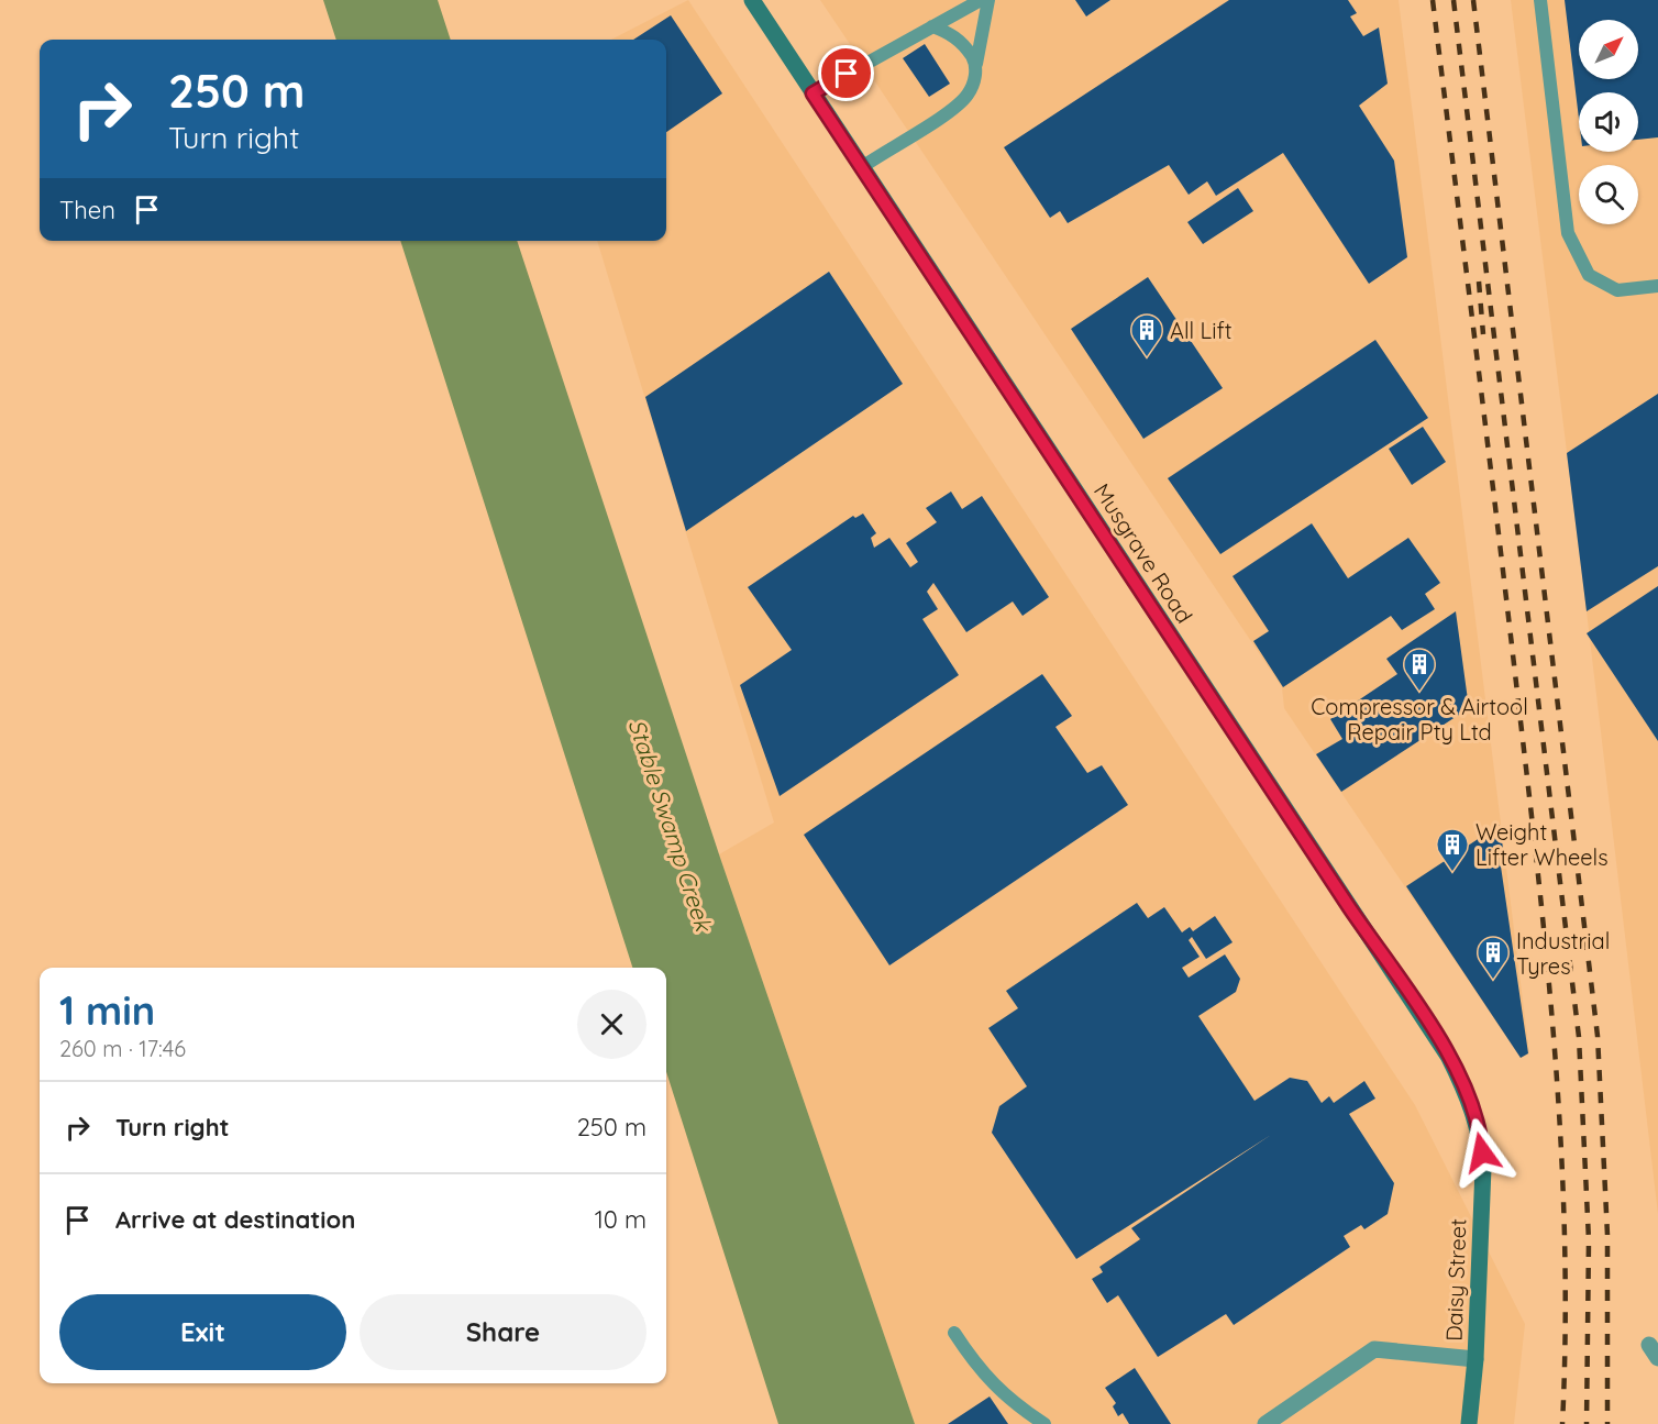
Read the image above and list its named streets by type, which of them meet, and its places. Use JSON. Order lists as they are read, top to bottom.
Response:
{
  "streets": {
    "street": ["Musgrave Road", "Daisy Street"]
  },
  "crossings": [
    ["Musgrave Road", "Daisy Street"]
  ],
  "water": ["Stable Swamp Creek"],
  "places": {
    "building": [
      "All Lift",
      "Compressor & Airtool Repair Pty Ltd",
      "Weight Lifter Wheels",
      "Industrial Tyres"
    ]
  },
  "north": "top right",
  "page": {
    "turn": ["250 m", "Turn right"],
    "then": "Then",
    "heading": ["1 min", "260 m · 17:46"],
    "list": [
      {
        "name": "Turn right",
        "value": "250 m"
      },
      {
        "name": "Arrive at destination",
        "value": "10 m"
      }
    ],
    "buttons": ["Exit", "Share"]
  }
}
